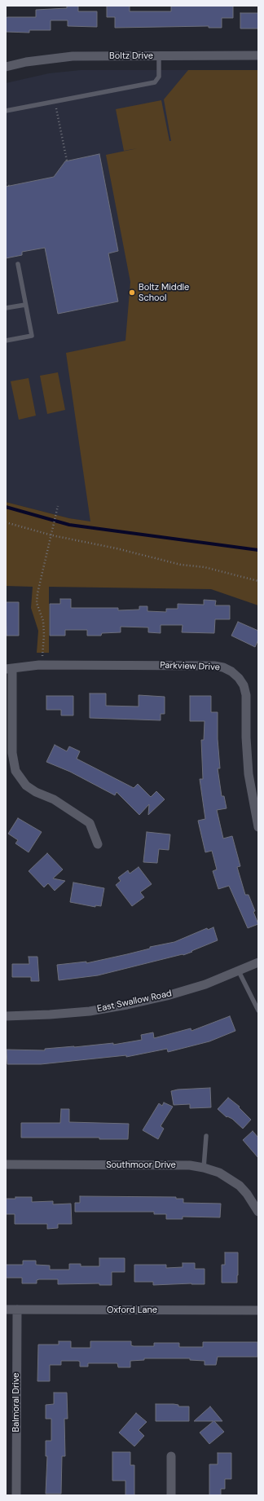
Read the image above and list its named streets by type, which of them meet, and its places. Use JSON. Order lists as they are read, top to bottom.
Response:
{
  "streets": {
    "street": [
      "Boltz Drive",
      "Parkview Drive",
      "East Swallow Road",
      "Southmoor Drive",
      "Oxford Lane",
      "Balmoral Drive"
    ]
  },
  "crossings": [
    ["Oxford Lane", "Balmoral Drive"]
  ],
  "places": ["Boltz Middle School"]
}
